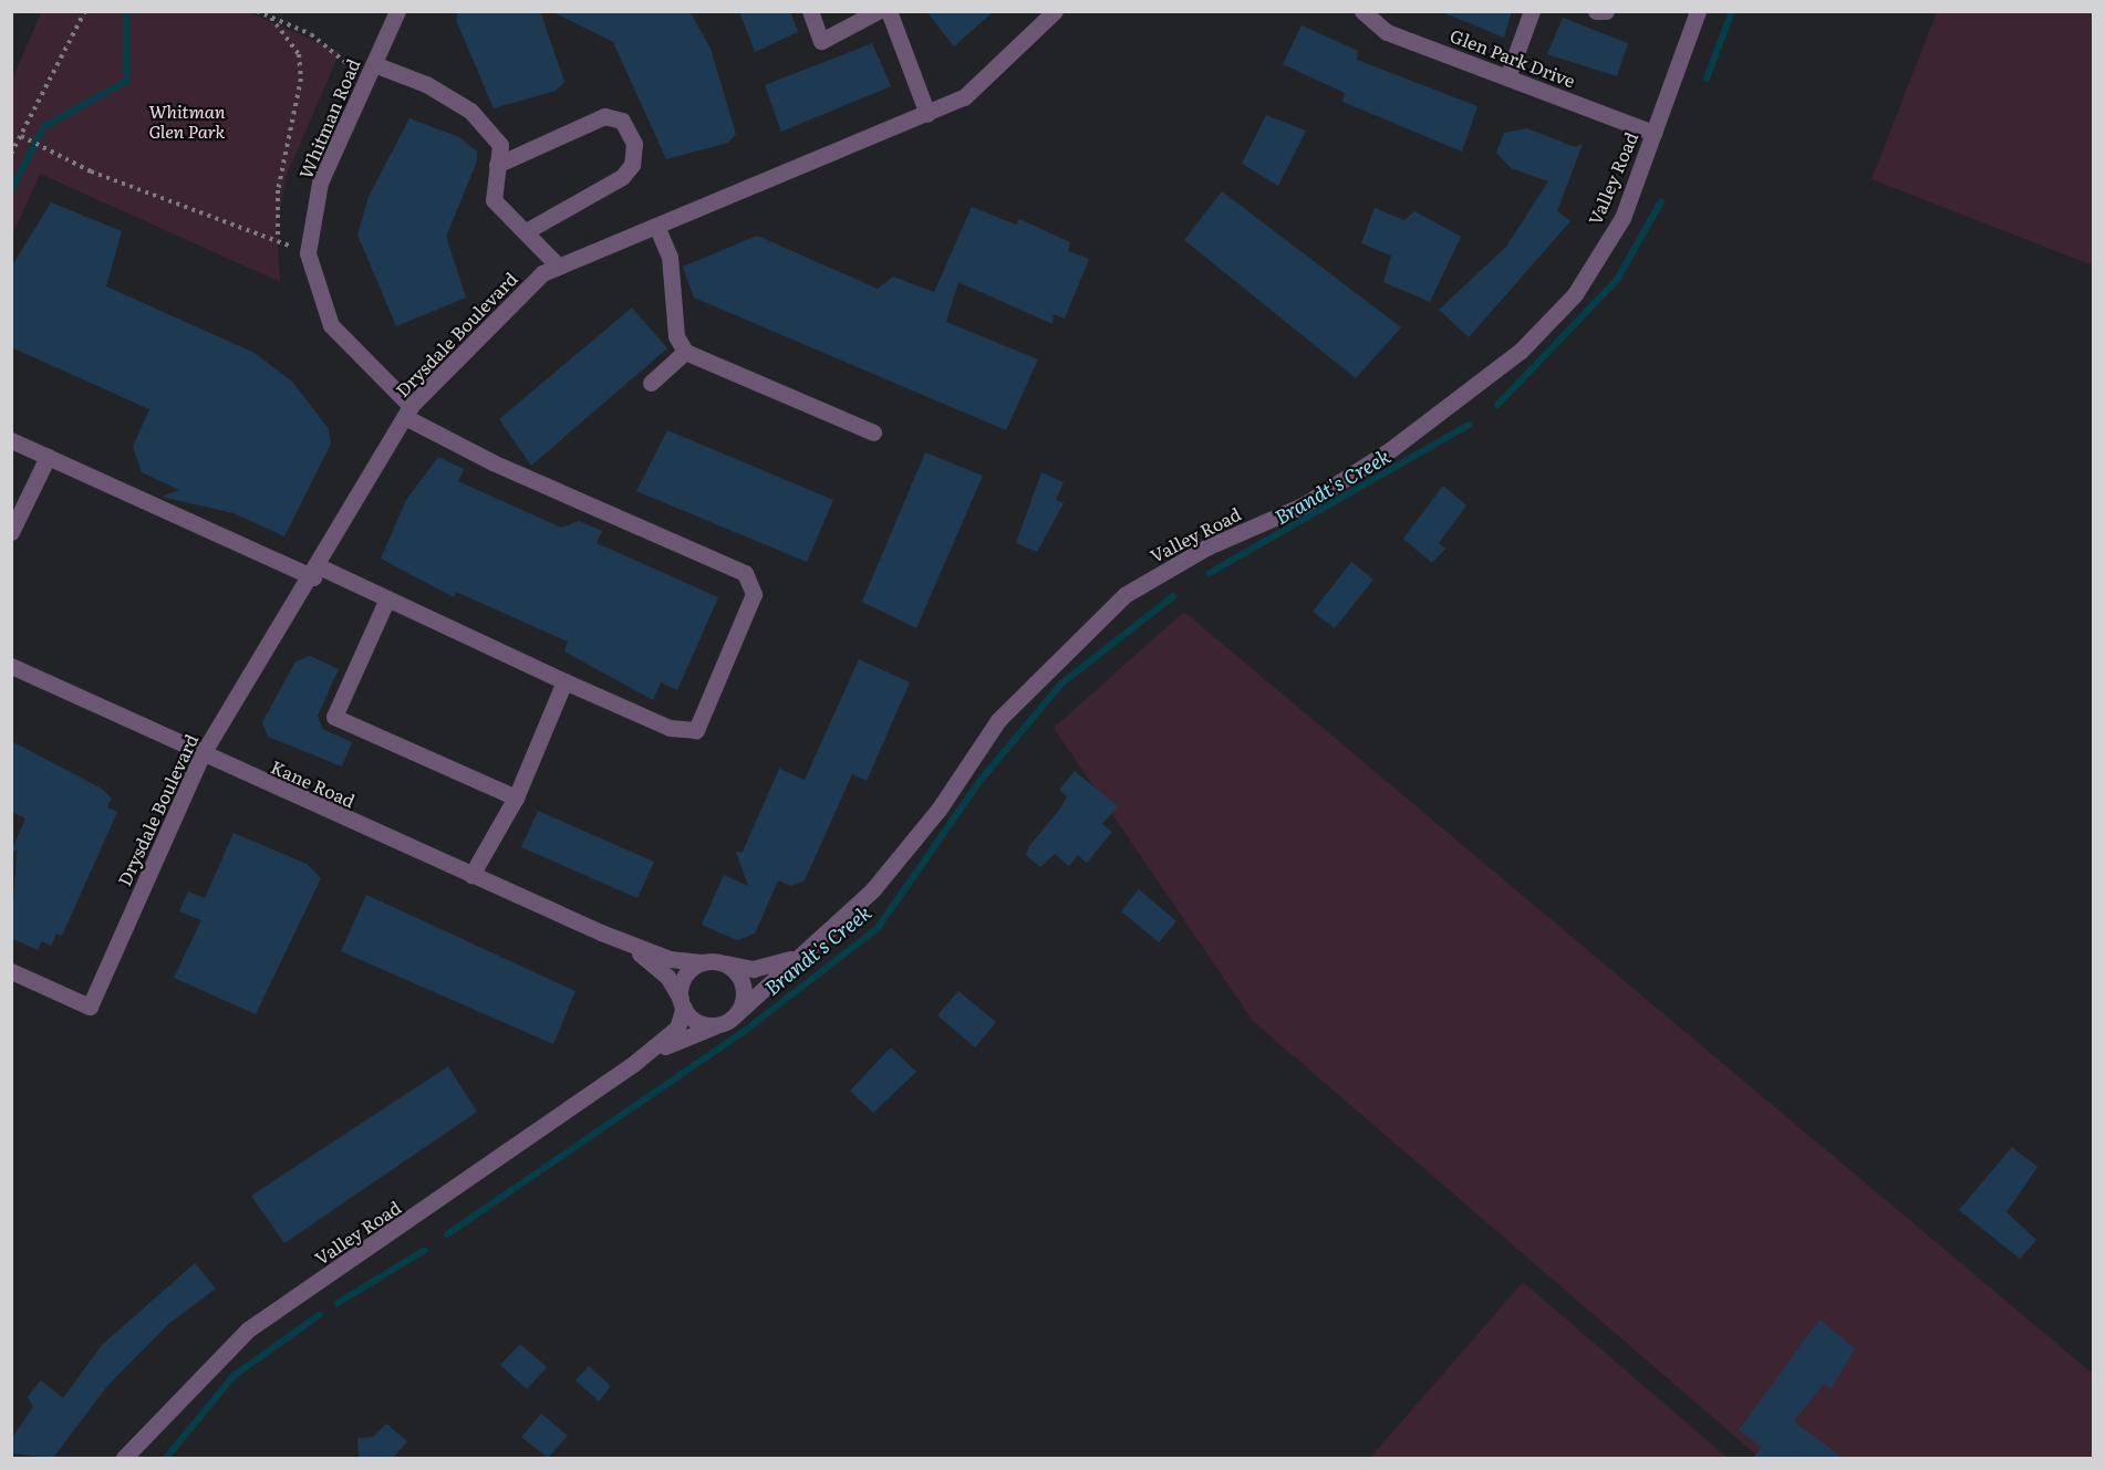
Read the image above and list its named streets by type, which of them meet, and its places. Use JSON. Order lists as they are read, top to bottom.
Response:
{
  "streets": {
    "street": [
      "Glen Park Drive",
      "Whitman Road",
      "Valley Road",
      "Drysdale Boulevard",
      "Kane Road"
    ]
  },
  "crossings": [
    ["Glen Park Drive", "Valley Road"],
    ["Whitman Road", "Drysdale Boulevard"],
    ["Valley Road", "Kane Road"],
    ["Drysdale Boulevard", "Kane Road"]
  ],
  "water": ["Brandt's Creek"],
  "parks": ["Whitman Glen Park"]
}
